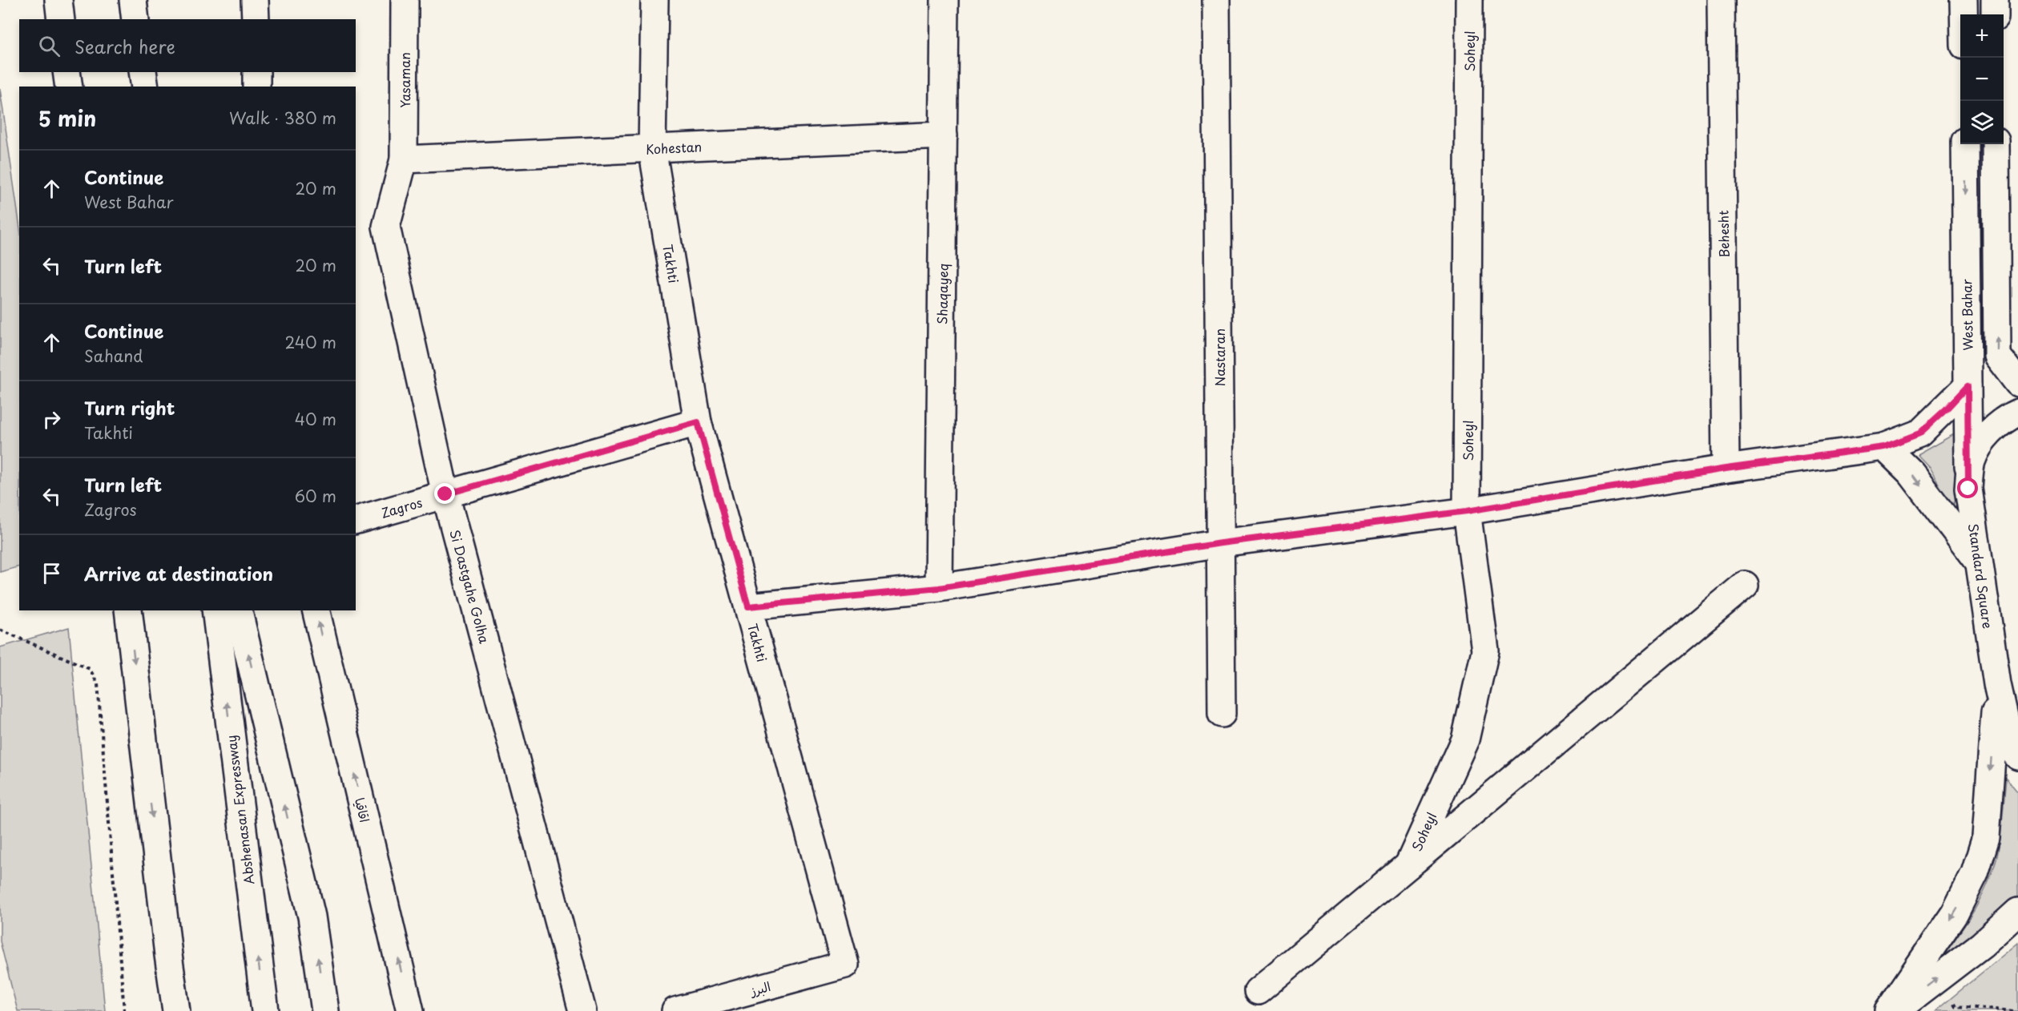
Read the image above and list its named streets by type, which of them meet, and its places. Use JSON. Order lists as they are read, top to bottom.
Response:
{
  "streets": {
    "main road": [
      "Soheyl",
      "Yasaman",
      "Kohestan",
      "Behesht",
      "Takhti",
      "Shaqayeq",
      "West Bahar",
      "Nastaran",
      "Zagros",
      "Standard Square",
      "Si Dastgahe Golha",
      "Abshenasan Expressway",
      "اقاقیا",
      "البرز"
    ]
  },
  "crossings": [
    ["Yasaman", "Kohestan"],
    ["Yasaman", "Si Dastgahe Golha"],
    ["Kohestan", "Takhti"],
    ["Kohestan", "Shaqayeq"],
    ["Kohestan", "Si Dastgahe Golha"],
    ["Takhti", "Zagros"],
    ["Takhti", "البرز"],
    ["West Bahar", "Standard Square"],
    ["Zagros", "Si Dastgahe Golha"]
  ],
  "page": {
    "map_buttons": ["+", "−"],
    "search": "Search here",
    "heading": ["5 min", "Walk · 380 m"],
    "list": [
      ["Continue", "West Bahar", "20 m"],
      ["Turn left", "20 m"],
      ["Continue", "Sahand", "240 m"],
      ["Turn right", "Takhti", "40 m"],
      ["Turn left", "Zagros", "60 m"],
      "Arrive at destination"
    ]
  }
}
